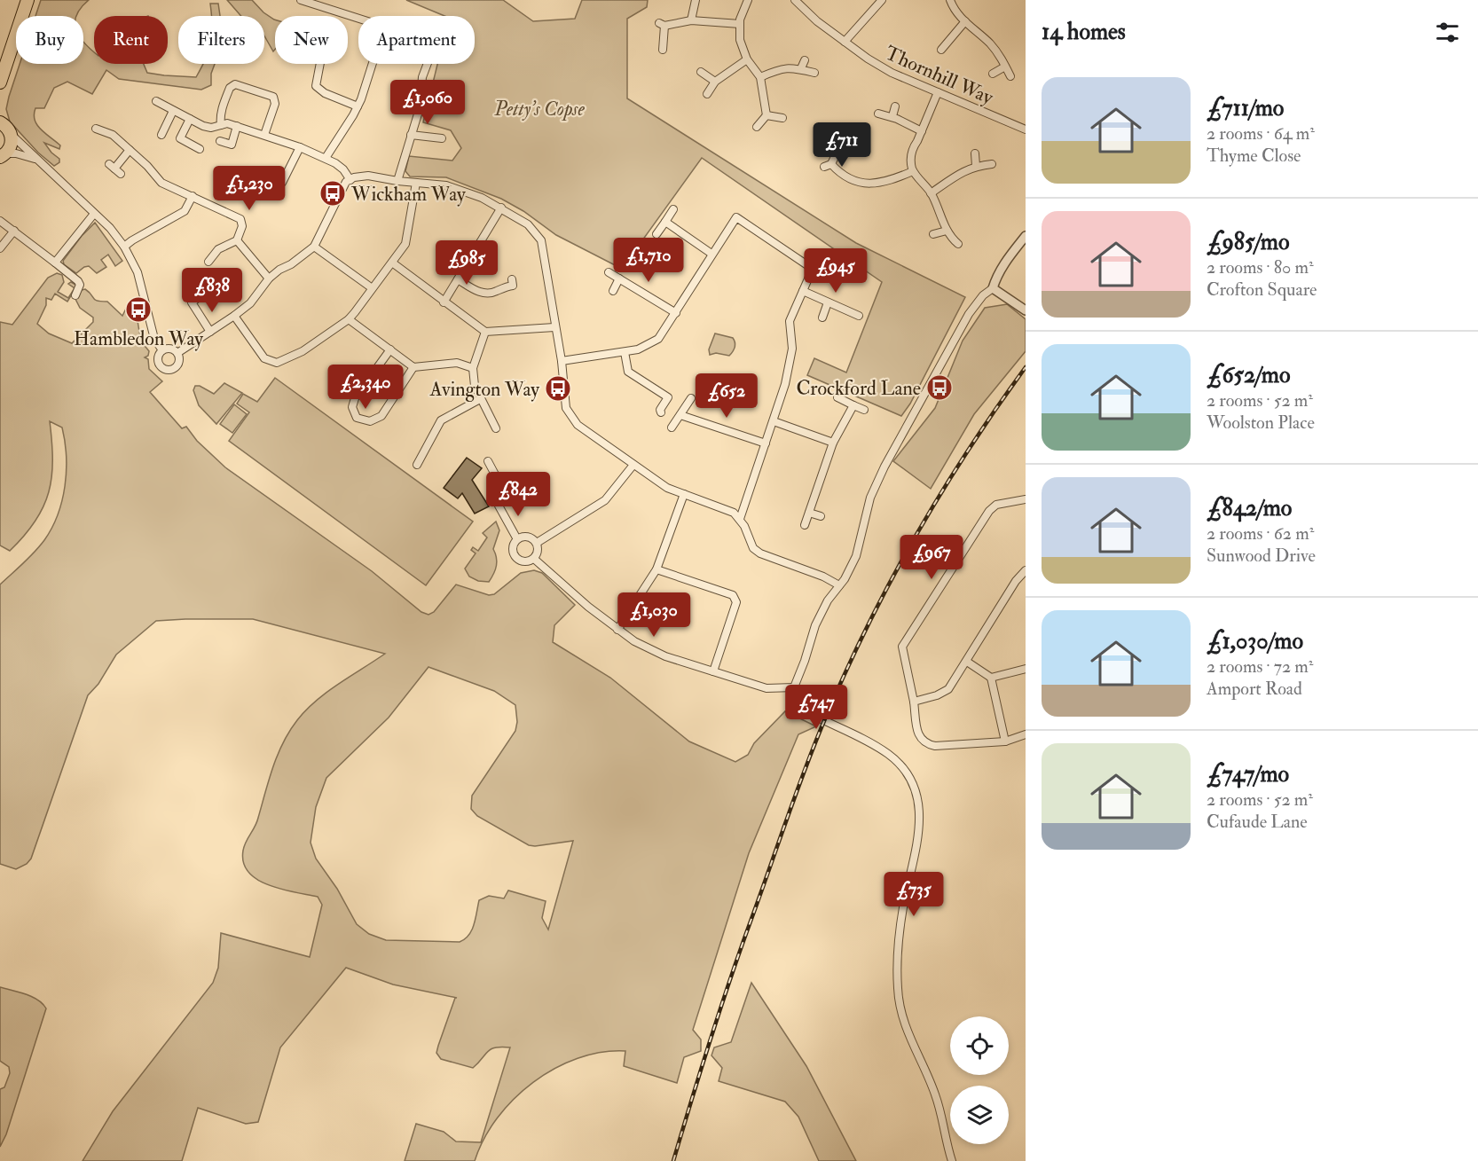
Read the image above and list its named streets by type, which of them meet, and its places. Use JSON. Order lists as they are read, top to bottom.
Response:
{
  "streets": {
    "street": ["Thornhill Way"]
  },
  "parks": ["Petty's Copse"],
  "places": {
    "bus stop": [
      "Wickham Way",
      "Hambledon Way",
      "Crockford Lane",
      "Avington Way"
    ]
  },
  "page": {
    "heading": "14 homes",
    "chip": [
      "Buy",
      "Rent",
      "Filters",
      "New",
      "Apartment"
    ],
    "list": [
      {
        "name": "£711/mo",
        "note": "2 rooms · 64 m² · Thyme Close"
      },
      {
        "name": "£985/mo",
        "note": "2 rooms · 80 m² · Crofton Square"
      },
      {
        "name": "£652/mo",
        "note": "2 rooms · 52 m² · Woolston Place"
      },
      {
        "name": "£842/mo",
        "note": "2 rooms · 62 m² · Sunwood Drive"
      },
      {
        "name": "£1,030/mo",
        "note": "2 rooms · 72 m² · Amport Road"
      },
      {
        "name": "£747/mo",
        "note": "2 rooms · 52 m² · Cufaude Lane"
      }
    ],
    "price": [
      "£1,060",
      "£711",
      "£1,230",
      "£1,710",
      "£985",
      "£945",
      "£838",
      "£2,340",
      "£652",
      "£842",
      "£967",
      "£1,030",
      "£747",
      "£735"
    ]
  }
}
